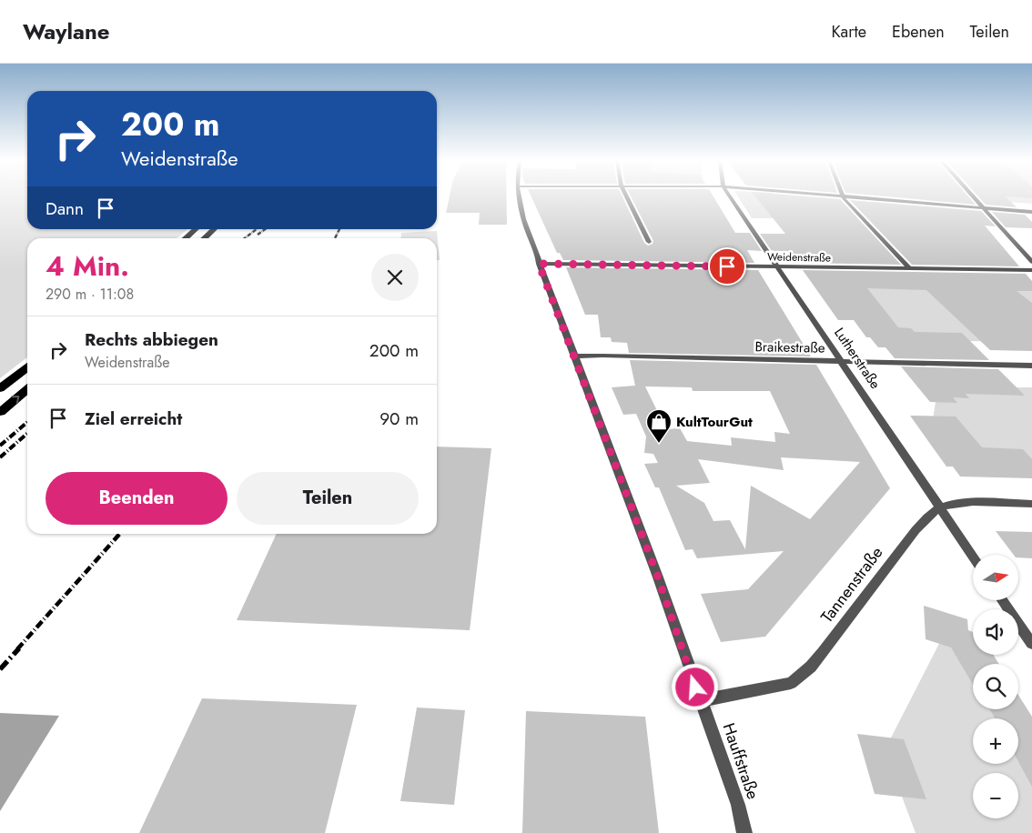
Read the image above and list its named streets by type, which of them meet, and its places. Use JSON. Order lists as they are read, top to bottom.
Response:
{
  "streets": {
    "street": [
      "Weidenstraße",
      "Braikestraße",
      "Lutherstraße",
      "Tannenstraße",
      "Hauffstraße"
    ]
  },
  "crossings": [
    ["Weidenstraße", "Lutherstraße"],
    ["Weidenstraße", "Hauffstraße"],
    ["Braikestraße", "Lutherstraße"],
    ["Braikestraße", "Hauffstraße"],
    ["Lutherstraße", "Tannenstraße"],
    ["Tannenstraße", "Hauffstraße"]
  ],
  "places": {
    "shop": ["KultTourGut"]
  },
  "north": "right",
  "page": {
    "header": "Waylane",
    "nav": ["Karte", "Ebenen", "Teilen"],
    "turn": ["200 m", "Weidenstraße"],
    "then": "Dann",
    "heading": ["4 Min.", "290 m · 11:08"],
    "list": [
      {
        "name": "Rechts abbiegen",
        "note": "Weidenstraße",
        "value": "200 m"
      },
      {
        "name": "Ziel erreicht",
        "value": "90 m"
      }
    ],
    "buttons": ["Beenden", "Teilen"],
    "map_buttons": ["+", "−"]
  }
}
